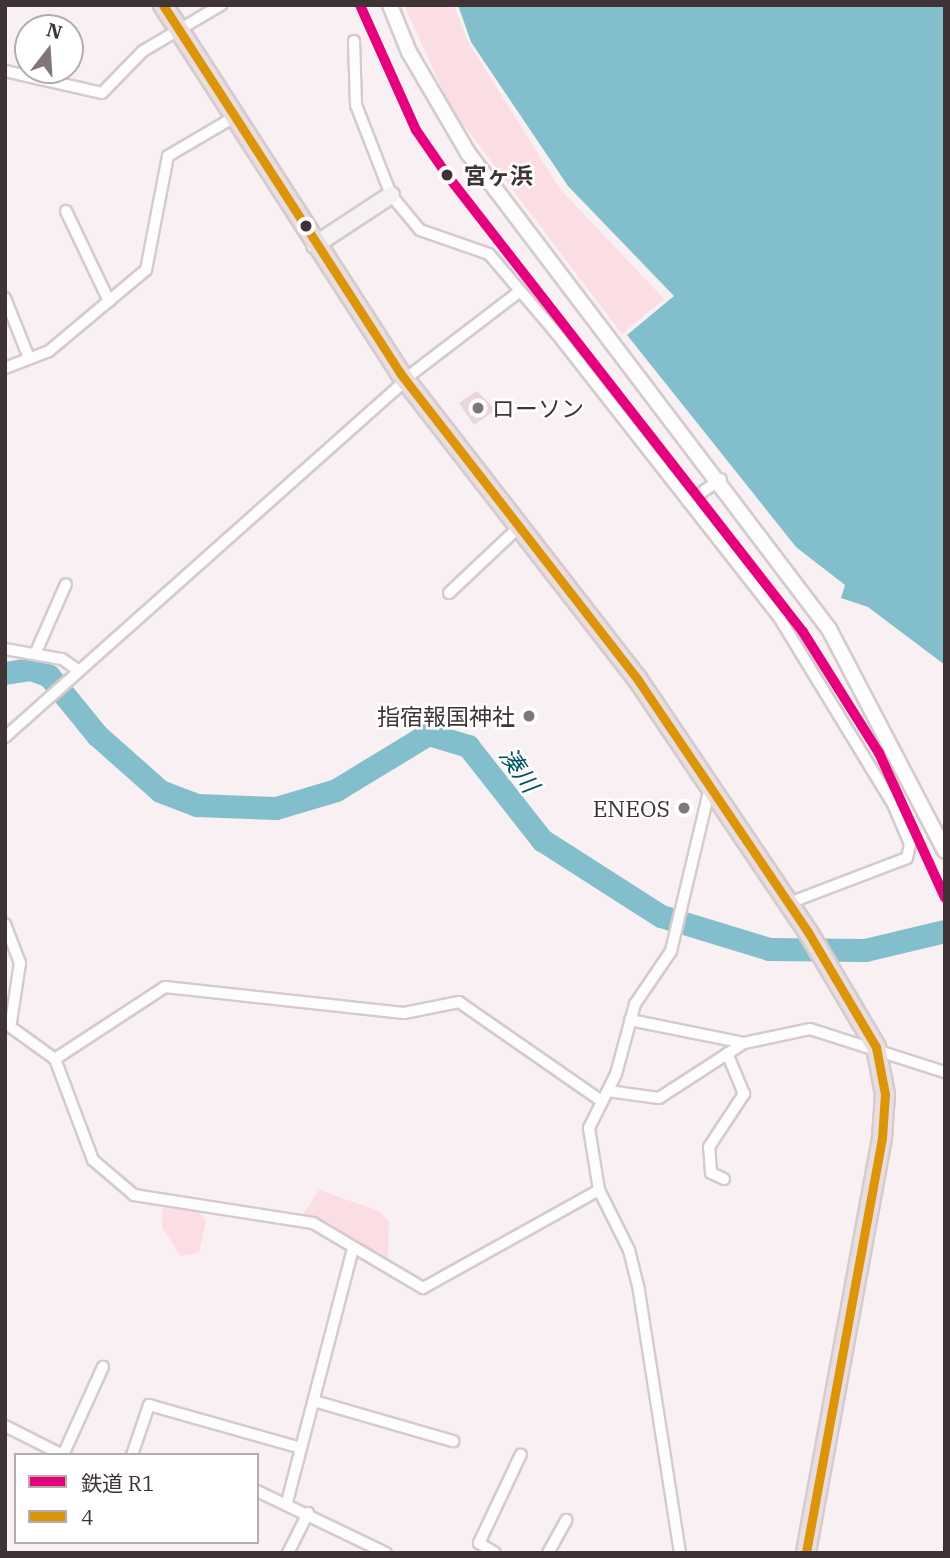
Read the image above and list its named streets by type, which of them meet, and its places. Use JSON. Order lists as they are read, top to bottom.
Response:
{
  "water": ["湊川"],
  "places": [
    "宮ヶ浜",
    "ローソン",
    "指宿報国神社",
    "ENEOS"
  ],
  "lines": ["rail line R1", "transit line 4"],
  "legend": ["鉄道 R1", "4"],
  "north": "top"
}
